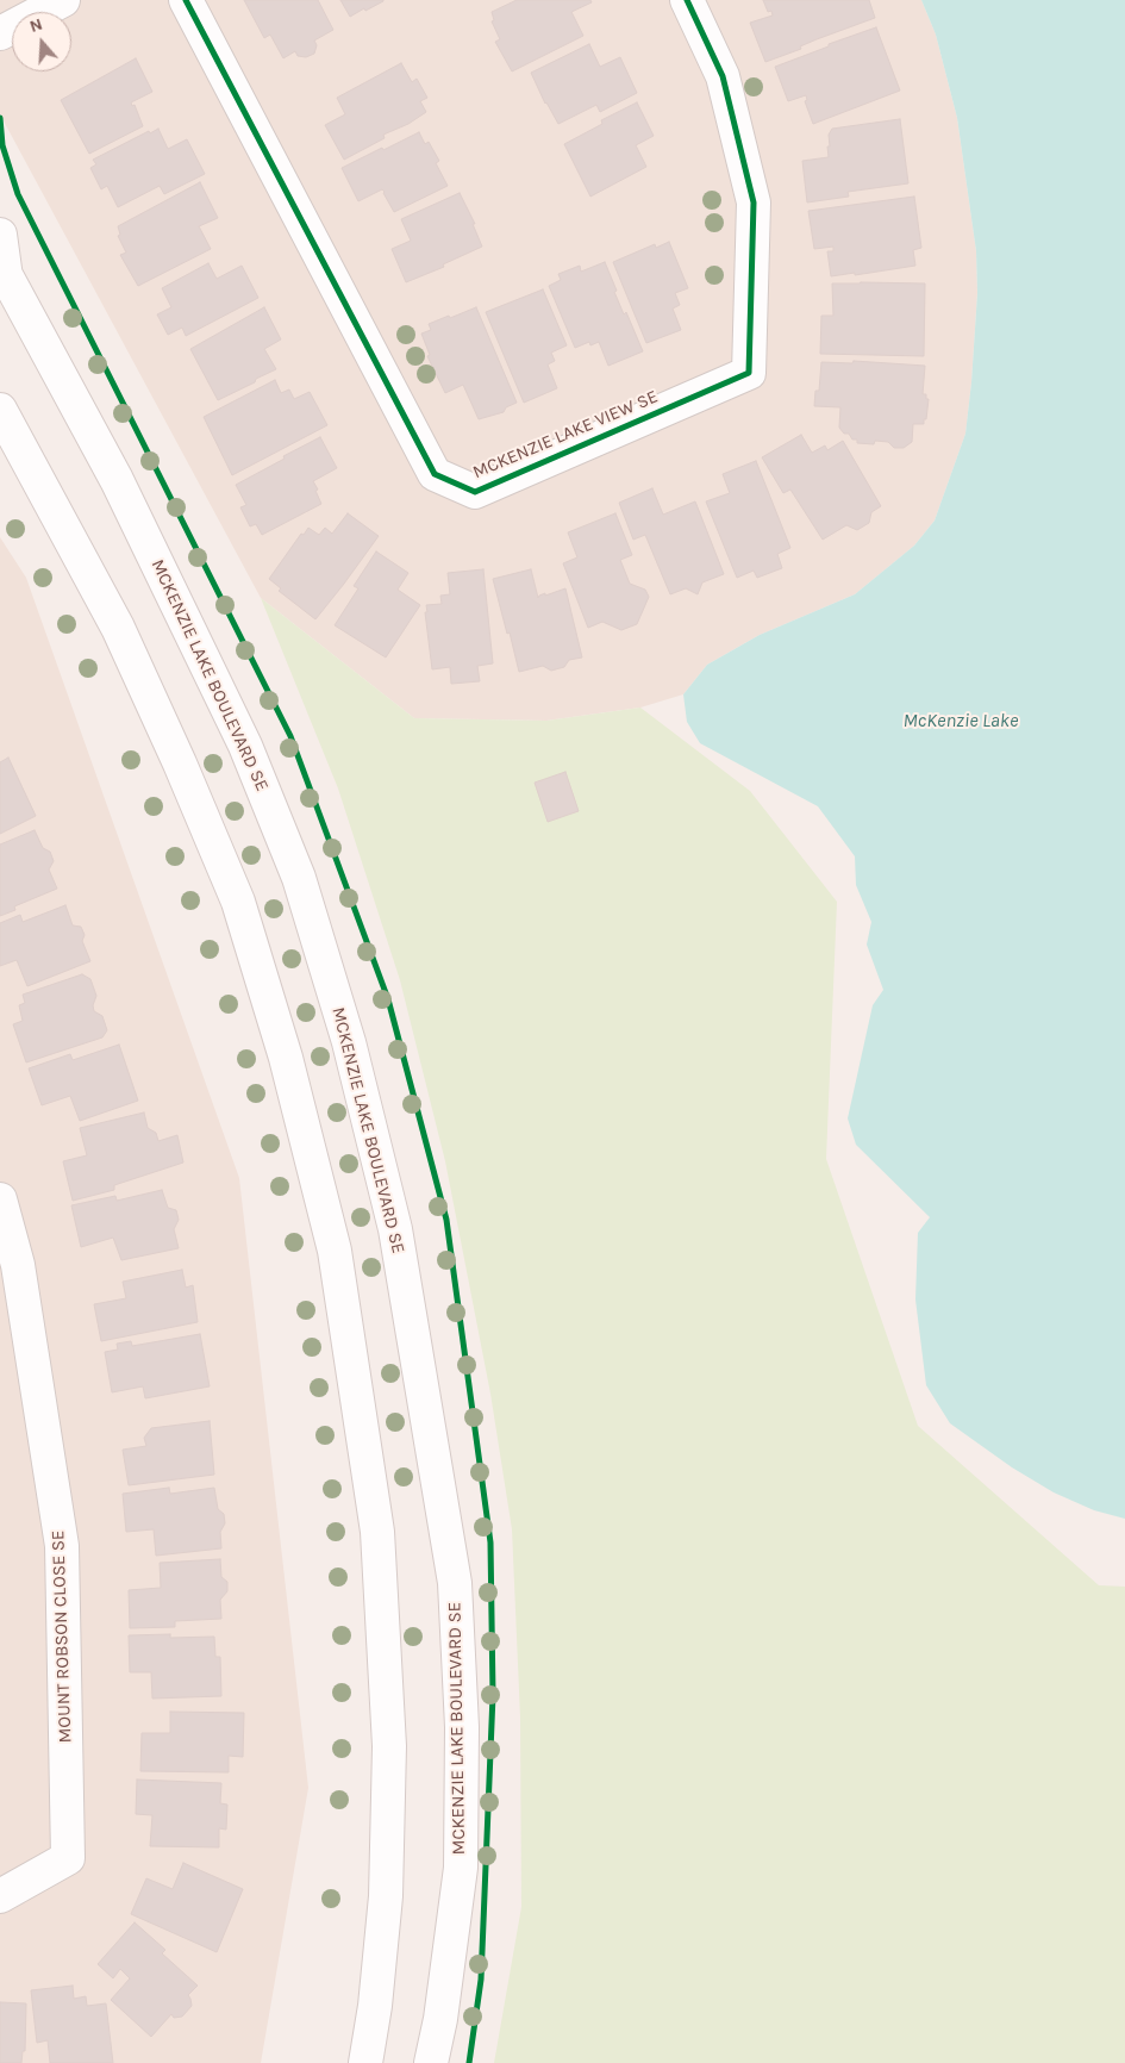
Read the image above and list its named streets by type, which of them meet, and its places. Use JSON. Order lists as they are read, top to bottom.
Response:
{
  "streets": {
    "main road": ["MCKENZIE LAKE VIEW SE", "MCKENZIE LAKE BOULEVARD SE", "MOUNT ROBSON CLOSE SE"]
  },
  "water": ["McKenzie Lake"],
  "north": "top"
}
